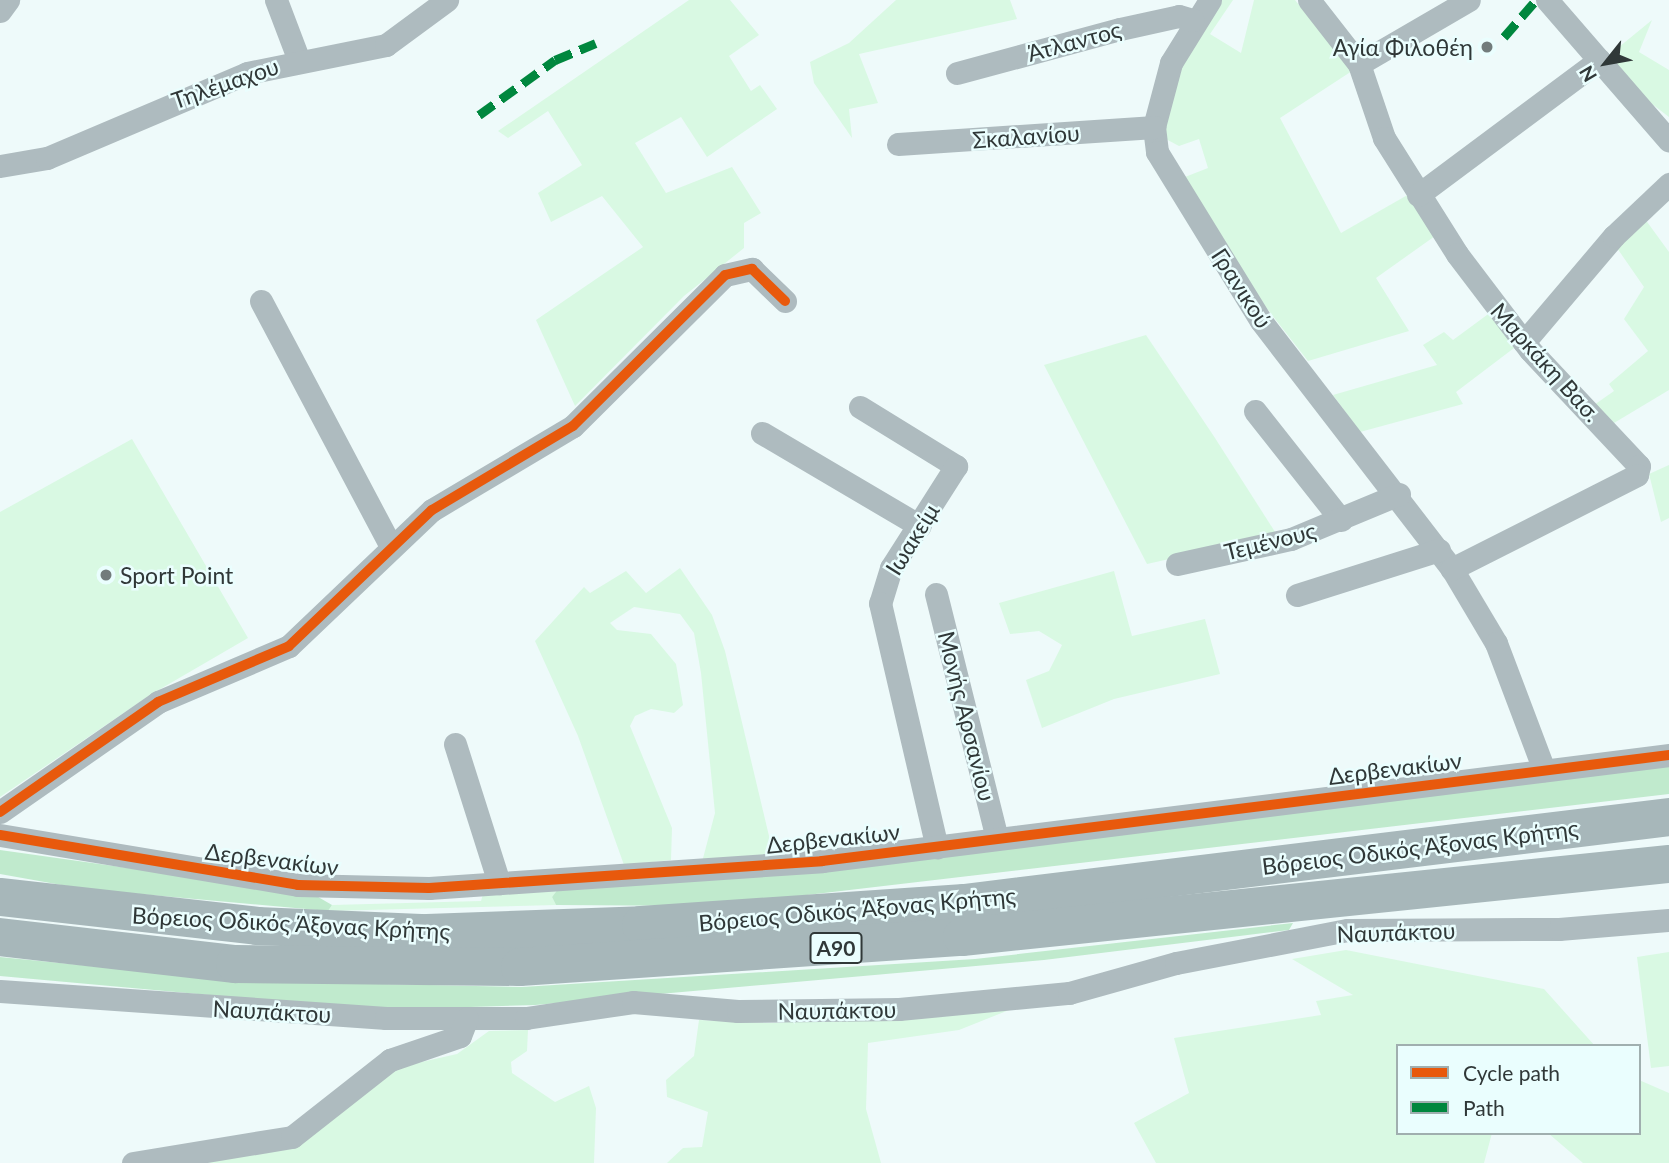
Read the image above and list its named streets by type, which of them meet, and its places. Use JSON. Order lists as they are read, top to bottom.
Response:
{
  "streets": {
    "highway": ["Βόρειος Οδικός Άξονας Κρήτης", "Α90"],
    "street": [
      "Άτλαντος",
      "Τηλέμαχου",
      "Σκαλανίου",
      "Γρανικού",
      "Μαρκάκη Βασ.",
      "Ιωακείμ",
      "Τεμένους",
      "Μονής Αρσανίου",
      "Δερβενακίων",
      "Ναυπάκτου"
    ]
  },
  "crossings": [
    ["Άτλαντος", "Γρανικού"],
    ["Σκαλανίου", "Γρανικού"],
    ["Γρανικού", "Μαρκάκη Βασ."],
    ["Γρανικού", "Τεμένους"],
    ["Γρανικού", "Δερβενακίων"],
    ["Ιωακείμ", "Δερβενακίων"],
    ["Μονής Αρσανίου", "Δερβενακίων"]
  ],
  "places": ["Αγία Φιλοθέη", "Sport Point"],
  "legend": ["Cycle path", "Path"],
  "north": "bottom left"
}
